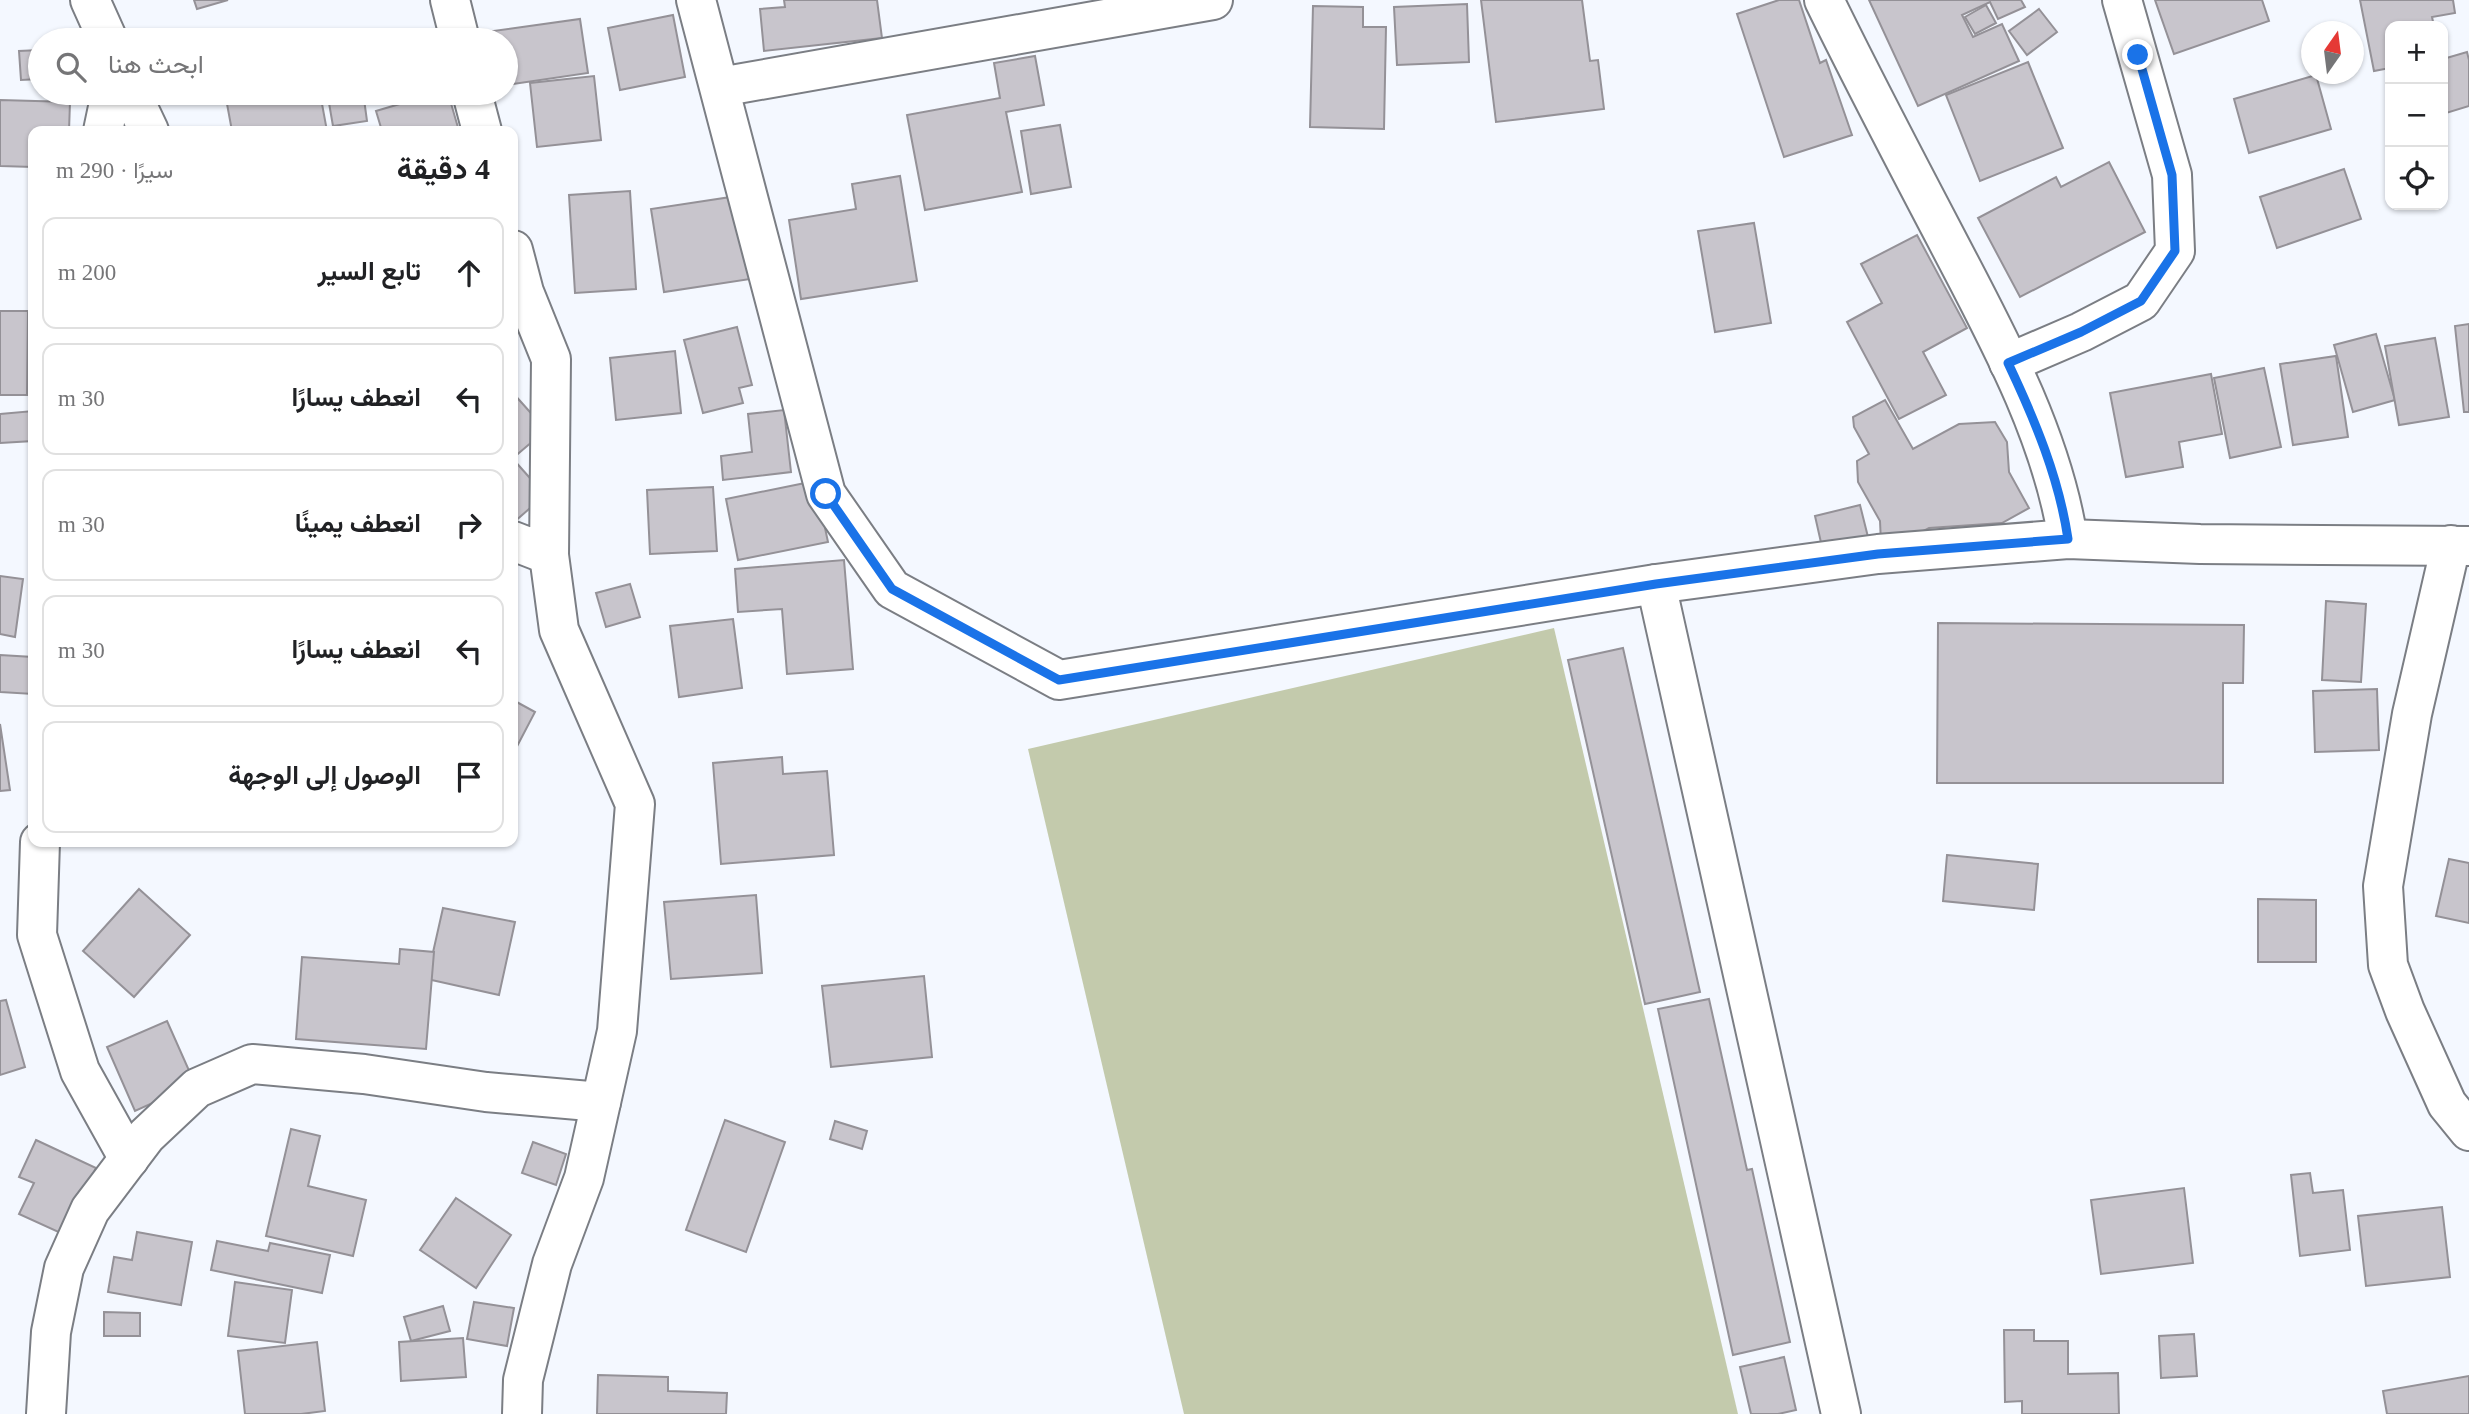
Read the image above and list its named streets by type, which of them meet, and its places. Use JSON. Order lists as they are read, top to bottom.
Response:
{
  "north": "top",
  "page": {
    "map_buttons": ["+", "−"],
    "search": "ابحث هنا",
    "heading": ["4 دقيقة", "سيرًا · 290 m"],
    "list": [
      ["تابع السير", "200 m"],
      ["انعطف يسارًا", "30 m"],
      ["انعطف يمينًا", "30 m"],
      ["انعطف يسارًا", "30 m"],
      "الوصول إلى الوجهة"
    ]
  }
}
